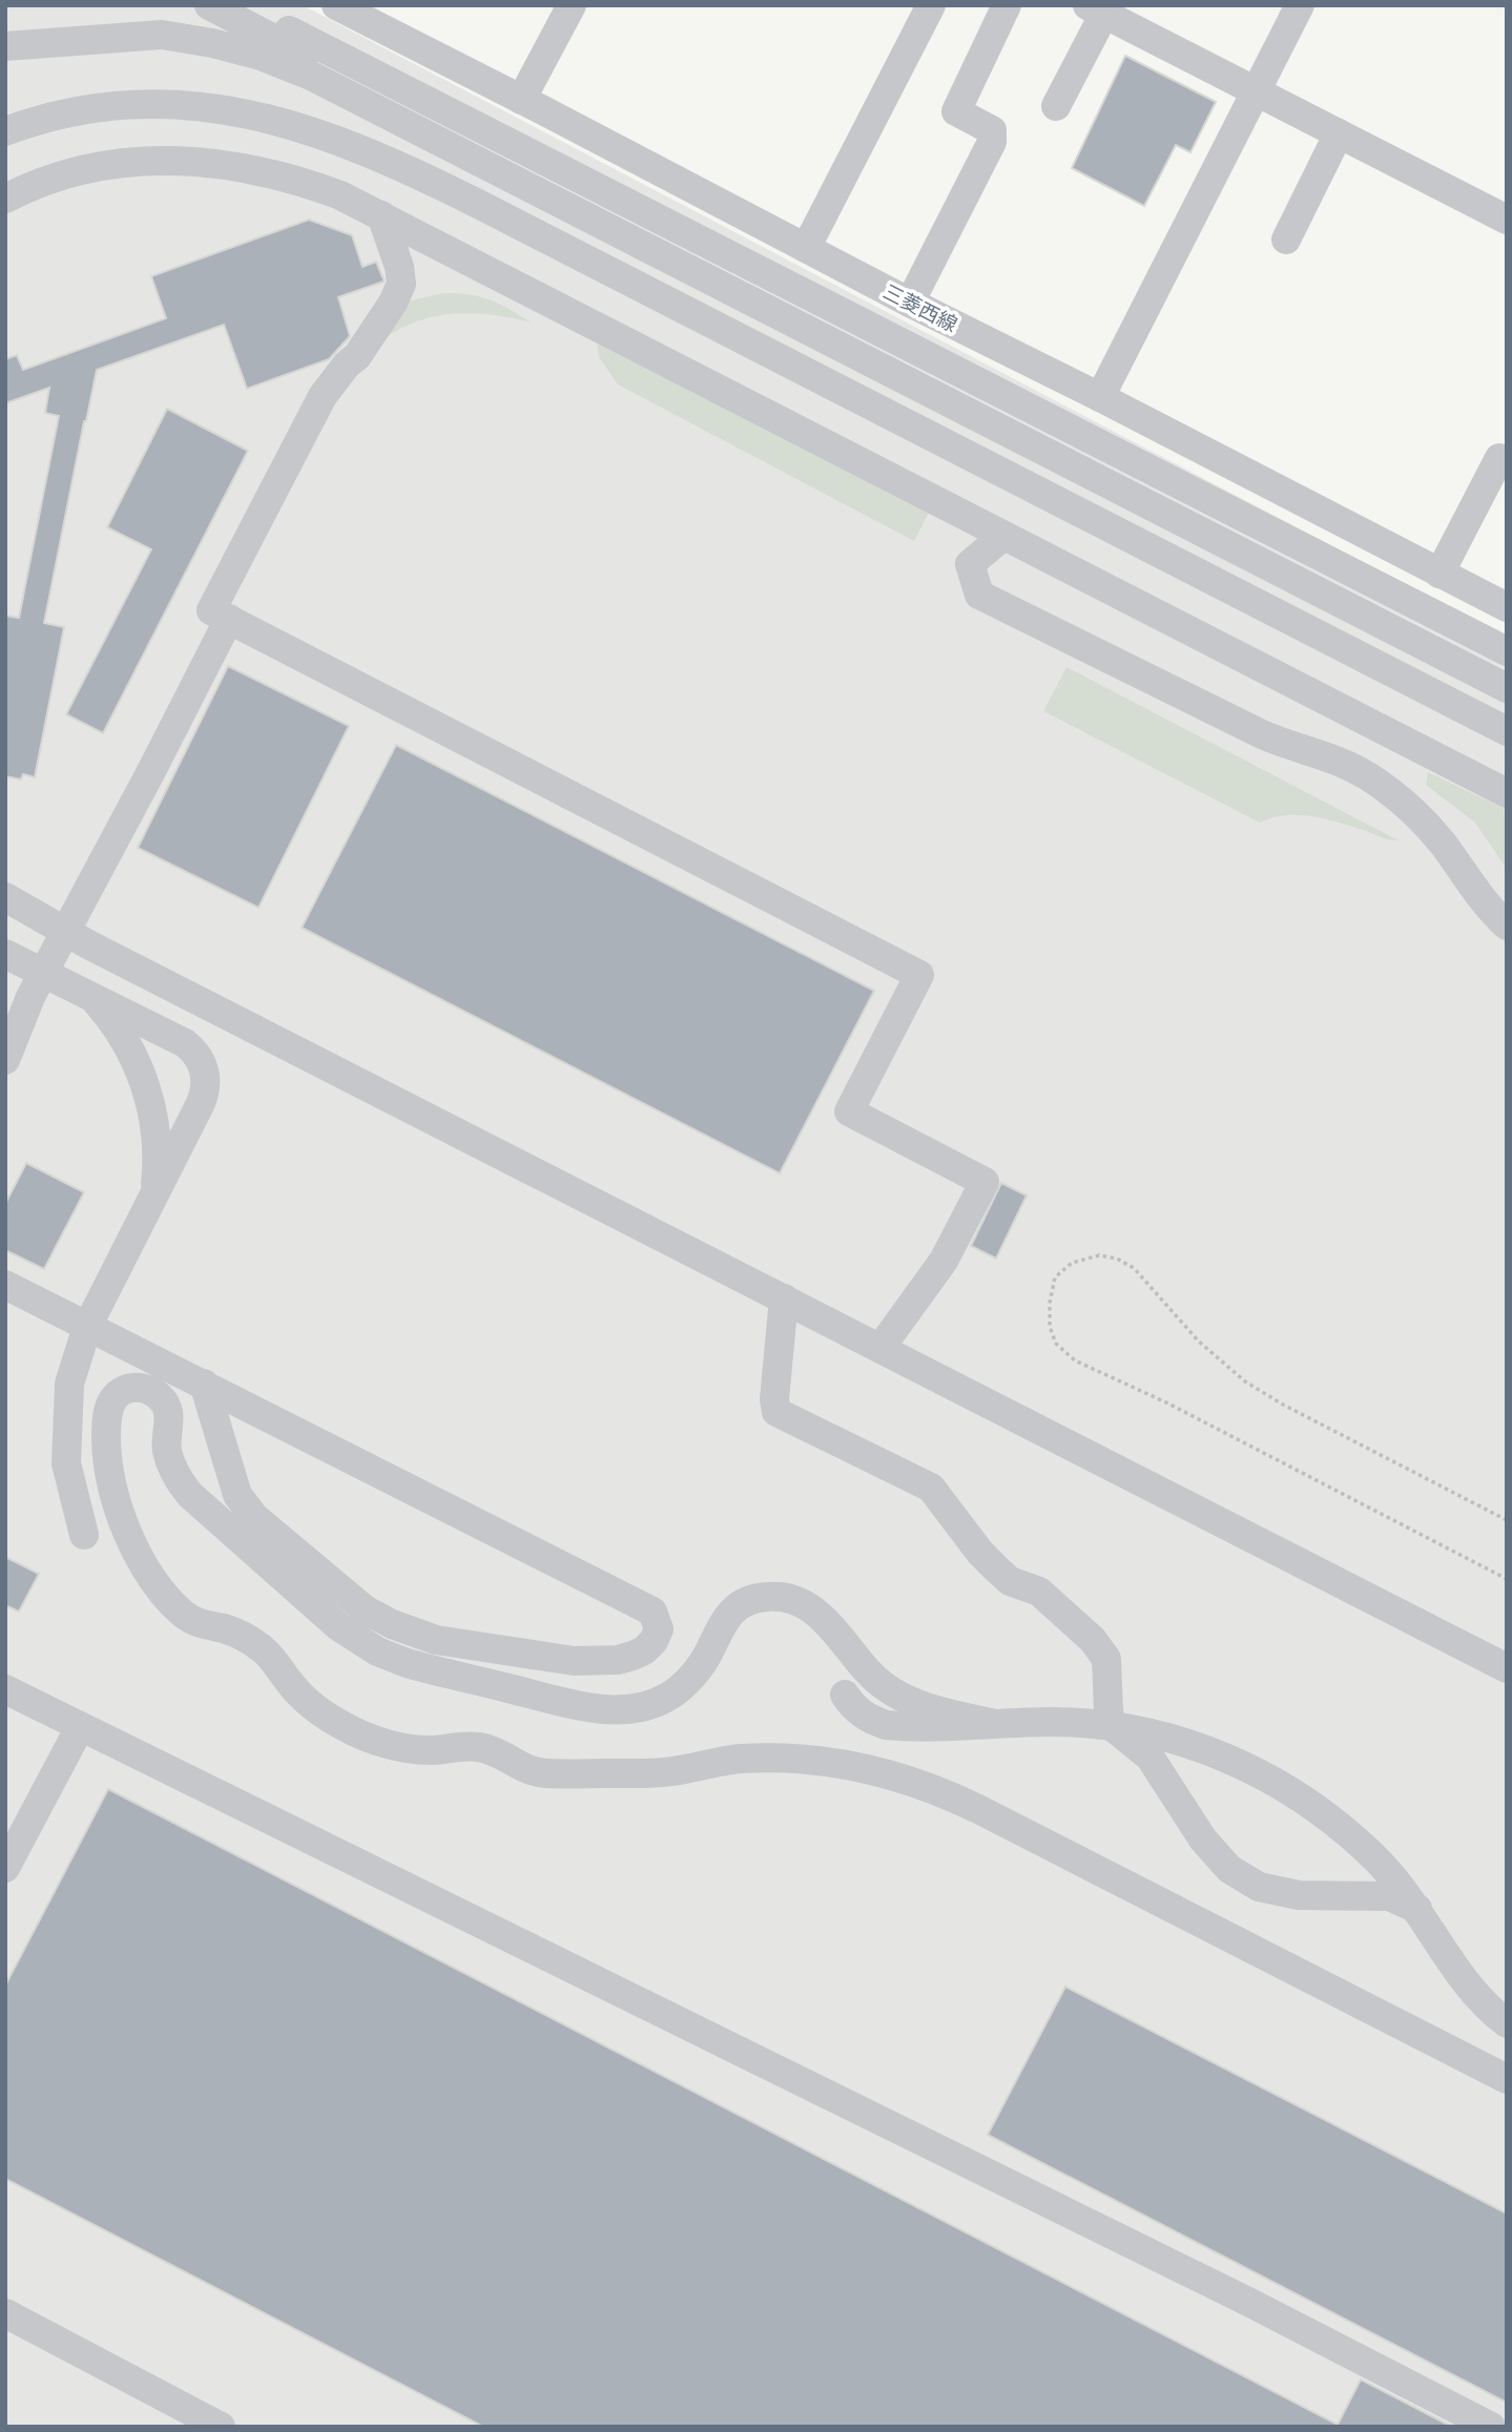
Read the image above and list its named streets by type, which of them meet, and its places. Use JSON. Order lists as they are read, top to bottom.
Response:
{
  "streets": {
    "street": ["三菱西線"]
  }
}
